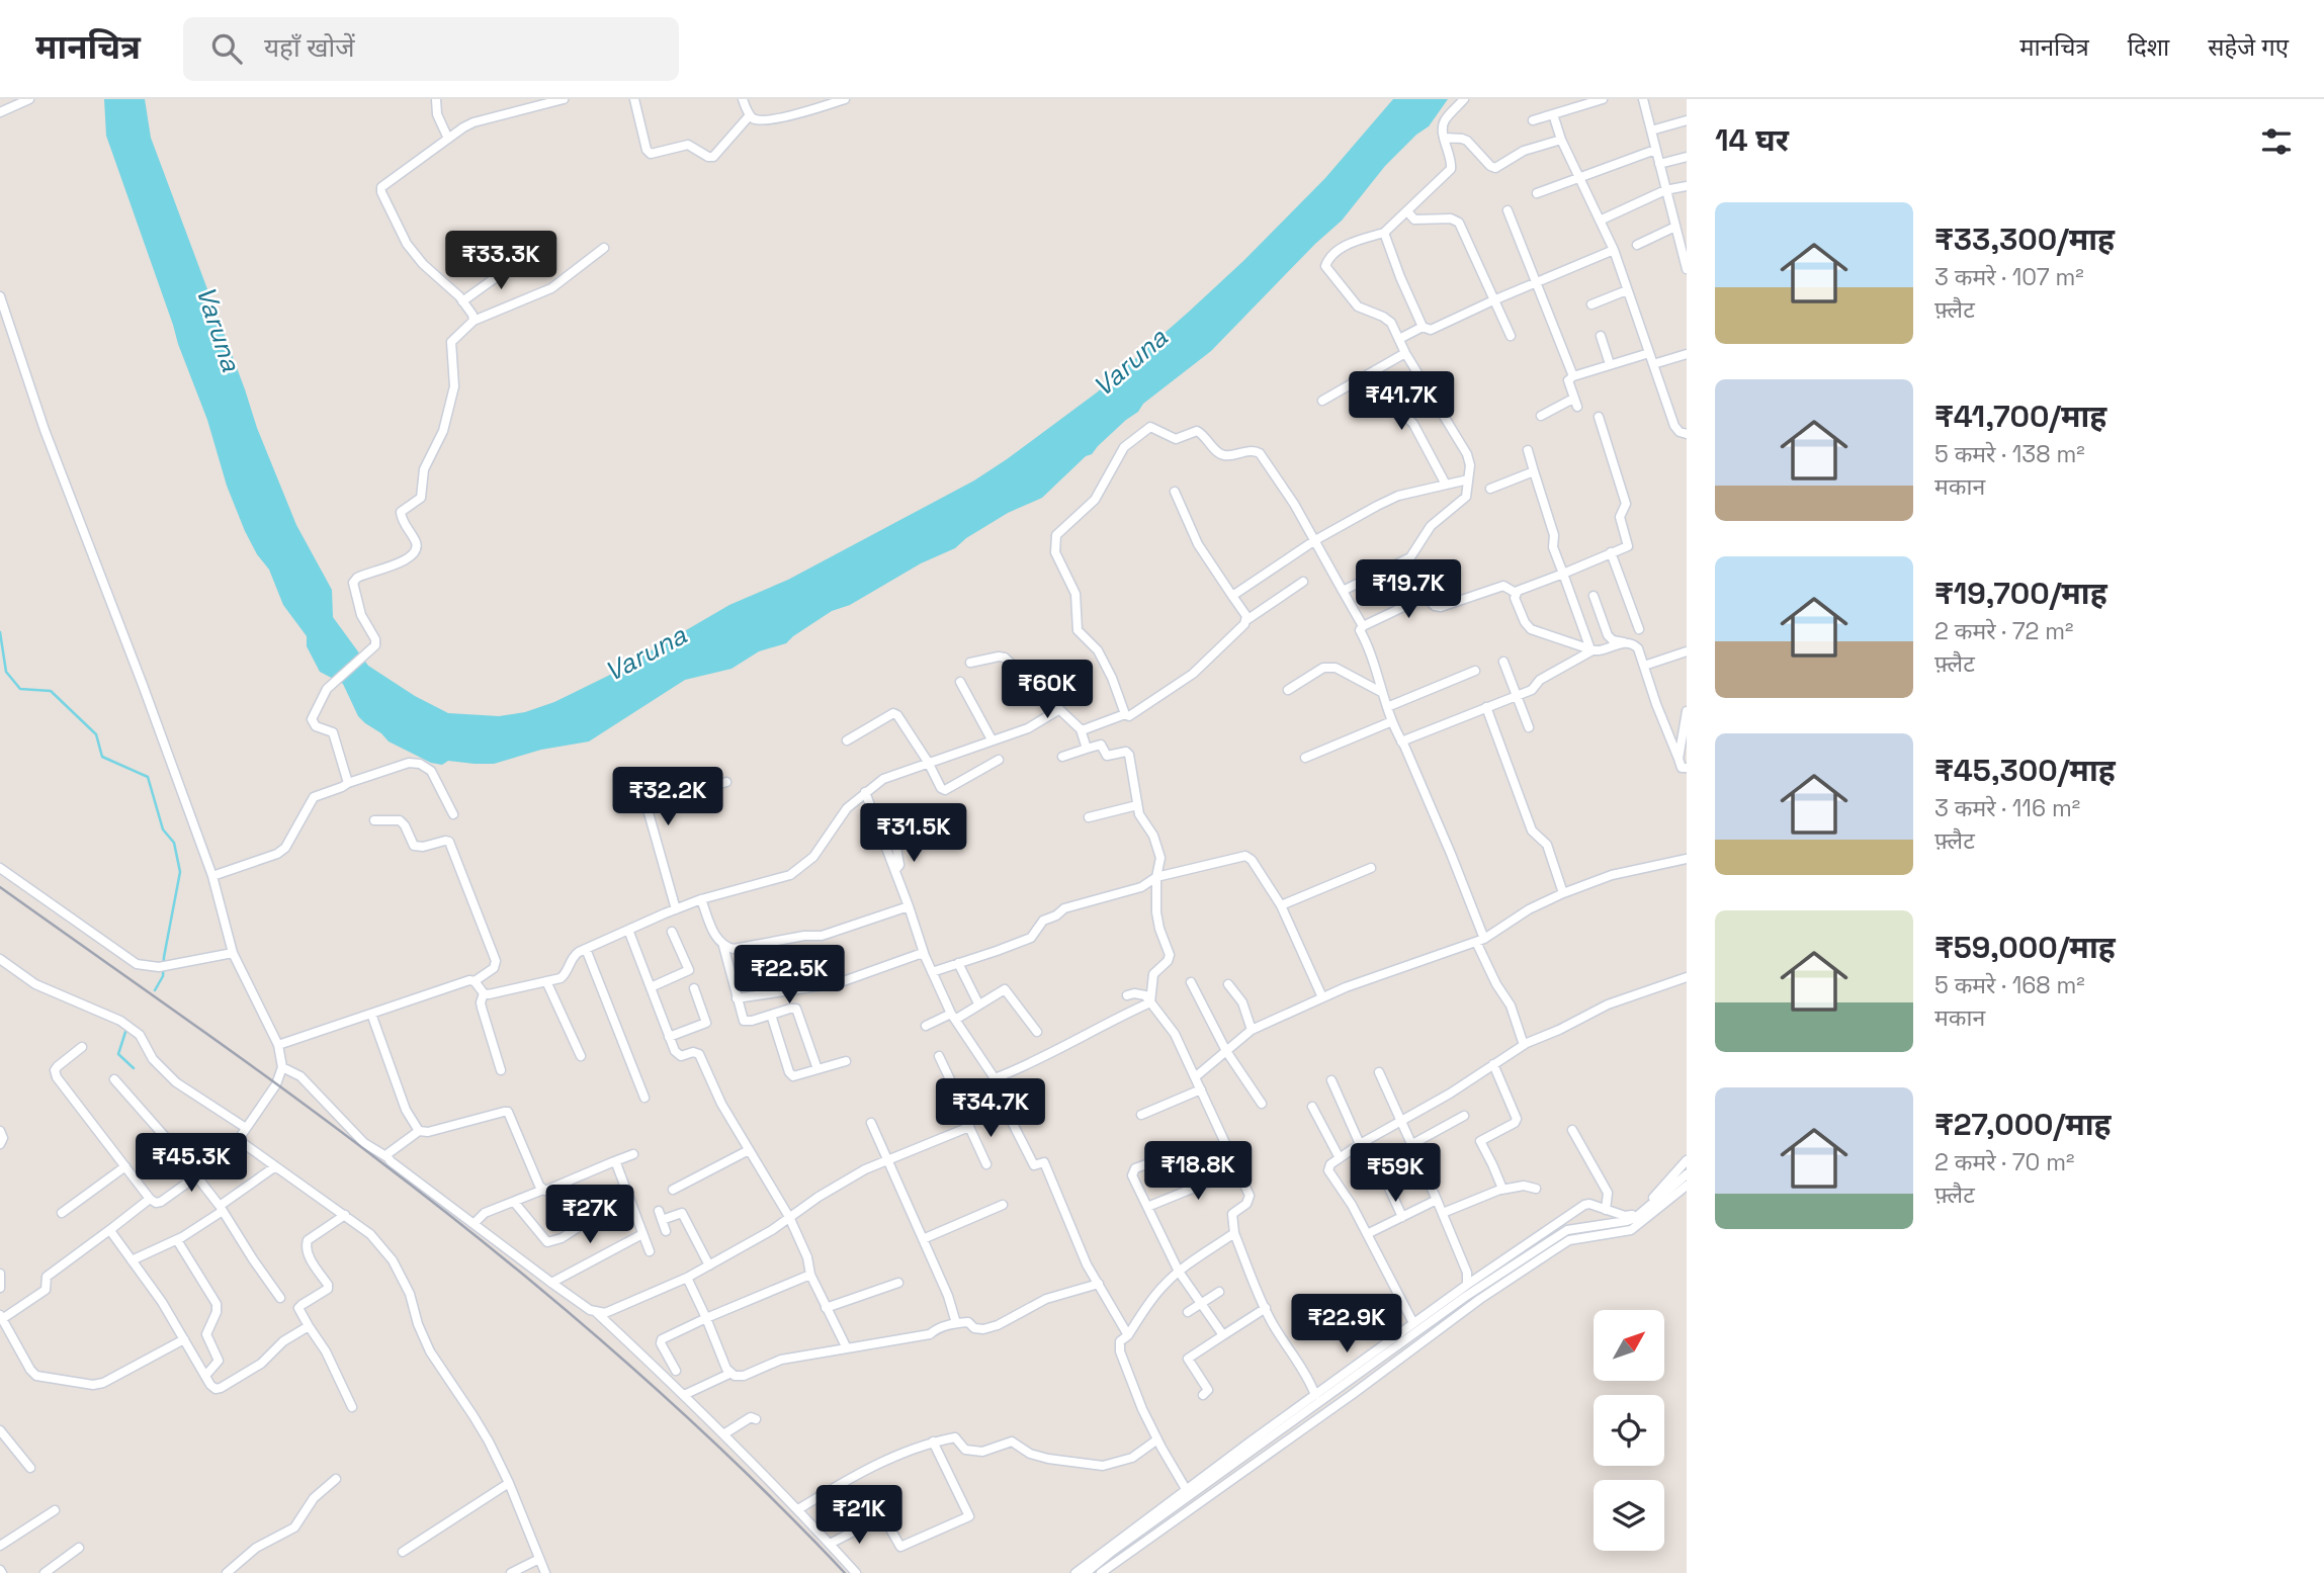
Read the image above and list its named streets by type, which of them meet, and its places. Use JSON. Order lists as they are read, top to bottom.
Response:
{
  "water": ["Varuna"],
  "north": "top right",
  "page": {
    "header": "मानचित्र",
    "search": "यहाँ खोजें",
    "nav": ["मानचित्र", "दिशा", "सहेजे गए"],
    "heading": "14 घर",
    "list": [
      {
        "name": "₹33,300/माह",
        "note": "3 कमरे · 107 m² · फ़्लैट"
      },
      {
        "name": "₹41,700/माह",
        "note": "5 कमरे · 138 m² · मकान"
      },
      {
        "name": "₹19,700/माह",
        "note": "2 कमरे · 72 m² · फ़्लैट"
      },
      {
        "name": "₹45,300/माह",
        "note": "3 कमरे · 116 m² · फ़्लैट"
      },
      {
        "name": "₹59,000/माह",
        "note": "5 कमरे · 168 m² · मकान"
      },
      {
        "name": "₹27,000/माह",
        "note": "2 कमरे · 70 m² · फ़्लैट"
      }
    ],
    "price": [
      "₹33.3K",
      "₹41.7K",
      "₹19.7K",
      "₹60K",
      "₹32.2K",
      "₹31.5K",
      "₹22.5K",
      "₹34.7K",
      "₹45.3K",
      "₹18.8K",
      "₹59K",
      "₹27K",
      "₹22.9K",
      "₹21K"
    ]
  }
}
